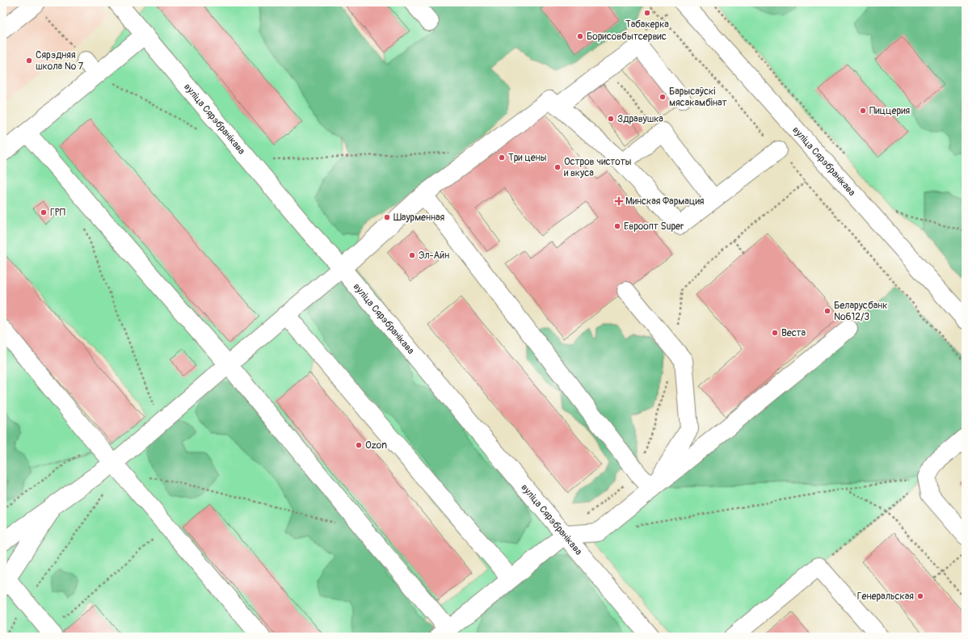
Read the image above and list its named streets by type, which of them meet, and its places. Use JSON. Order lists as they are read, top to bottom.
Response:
{
  "streets": {
    "street": ["вуліца Сярэбранікава"]
  },
  "places": {
    "other": [
      "Табакерка",
      "Борисовбытсервис",
      "Сярэдняя школа № 7",
      "Барысаўскі мясакамбінат",
      "Пиццерия",
      "Здравушка",
      "Три цены",
      "Остров чистоты и вкуса",
      "ГРП",
      "Шаурменная",
      "Евроопт Super",
      "Эл-Айн",
      "Беларусбанк №612/3",
      "Веста",
      "Ozon",
      "Генеральская"
    ],
    "health": ["Минская Фармация"]
  }
}
